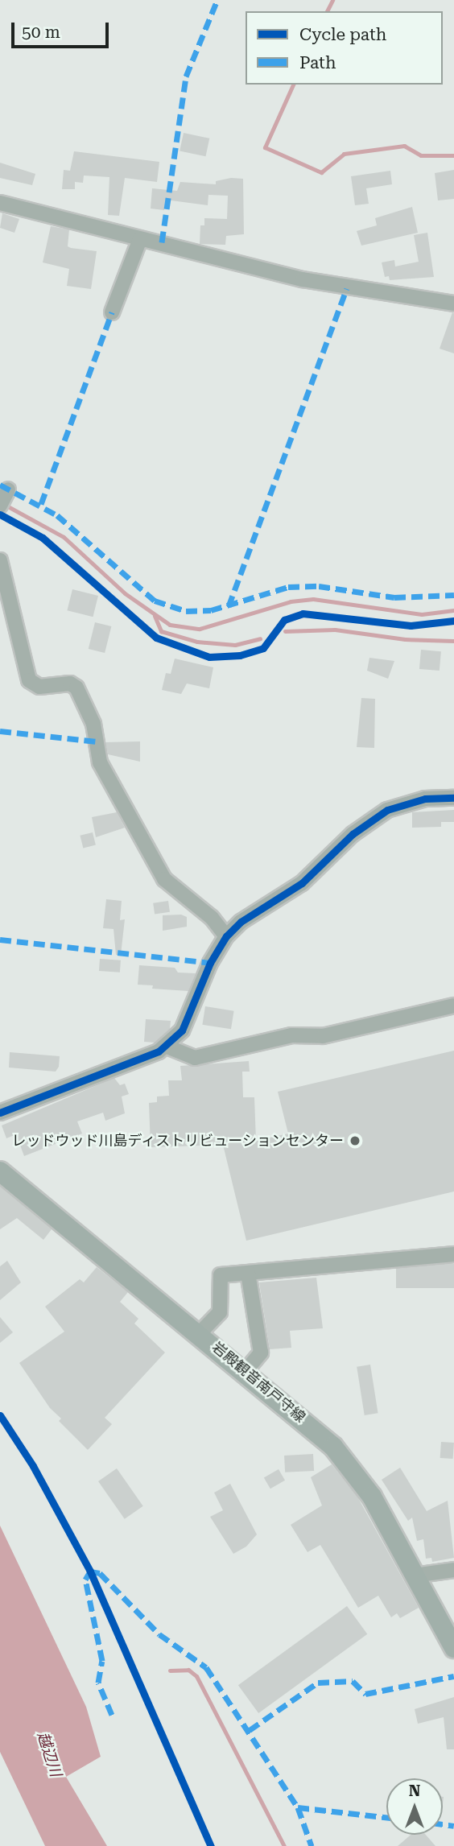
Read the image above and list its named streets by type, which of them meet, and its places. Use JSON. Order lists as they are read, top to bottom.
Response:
{
  "streets": {
    "main road": ["岩殿観音南戸守線"]
  },
  "water": ["越辺川"],
  "places": ["レッドウッド川島ディストリビューションセンター"],
  "legend": ["Cycle path", "Path"],
  "scale_bar": "50 m",
  "north": "top"
}
